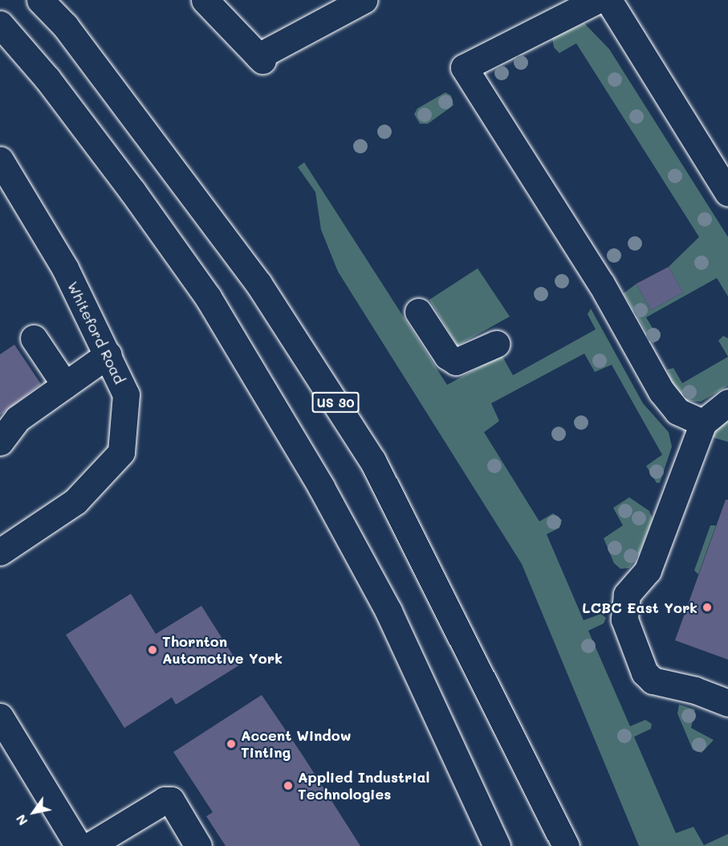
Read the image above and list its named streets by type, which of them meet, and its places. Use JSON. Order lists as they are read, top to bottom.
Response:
{
  "streets": {
    "main road": ["Whiteford Road", "US 30"]
  },
  "places": [
    "LCBC East York",
    "Thornton Automotive York",
    "Accent Window Tinting",
    "Applied Industrial Technologies"
  ],
  "north": "bottom left"
}
